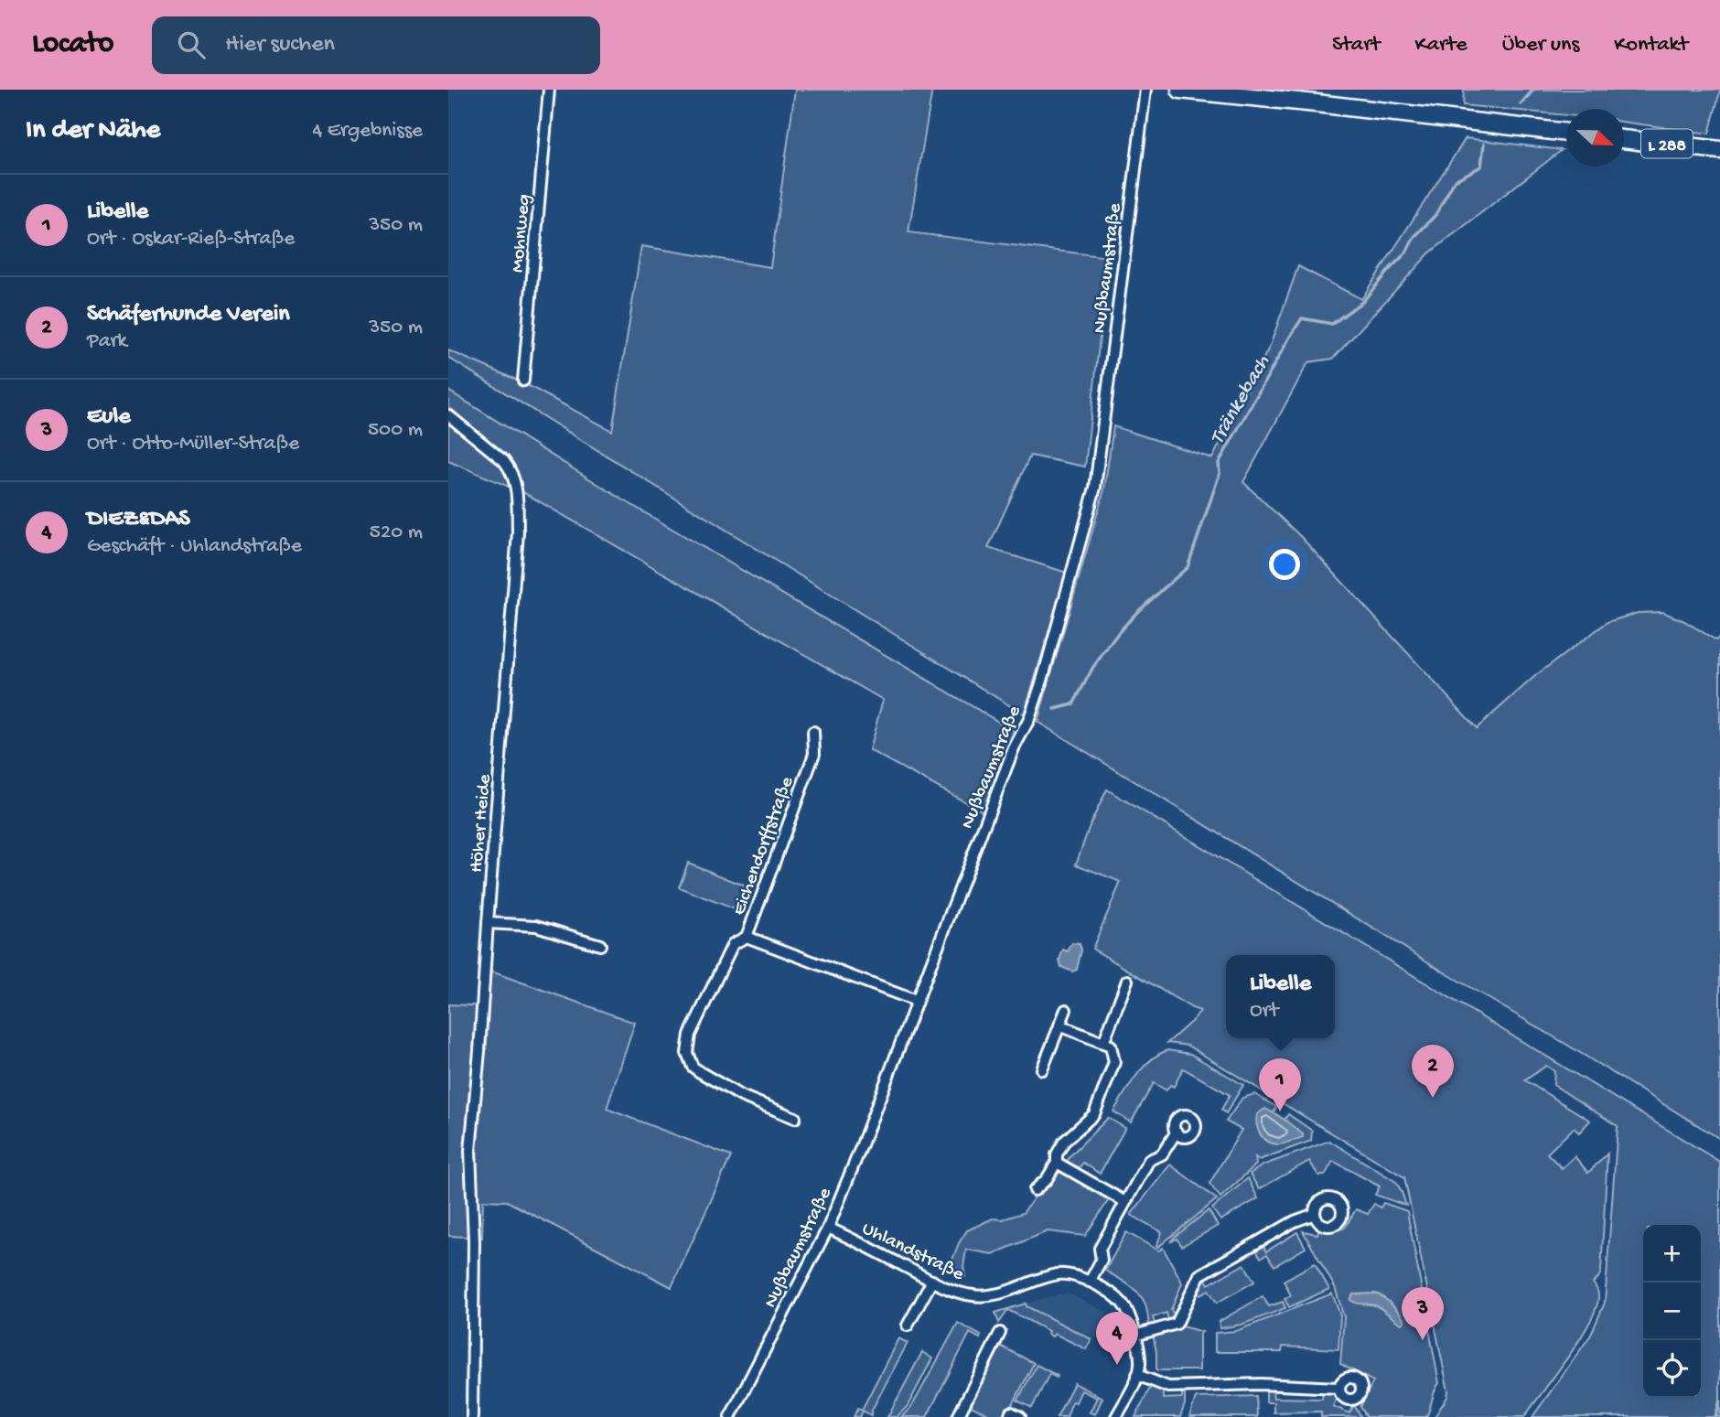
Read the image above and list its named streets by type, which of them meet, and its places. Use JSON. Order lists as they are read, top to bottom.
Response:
{
  "streets": {
    "main road": ["L 288"],
    "street": [
      "Mohnweg",
      "Nußbaumstraße",
      "Höher Heide",
      "Eichendorffstraße",
      "Uhlandstraße"
    ]
  },
  "crossings": [
    ["Nußbaumstraße", "Uhlandstraße"]
  ],
  "water": ["Tränkebach"],
  "north": "right",
  "page": {
    "header": "Locato",
    "search": "Hier suchen",
    "nav": [
      "Start",
      "Karte",
      "Über uns",
      "Kontakt"
    ],
    "heading": ["In der Nähe", "4 Ergebnisse"],
    "list": [
      {
        "mark": "1",
        "name": "Libelle",
        "note": "Ort · Oskar-Rieß-Straße",
        "value": "350 m"
      },
      {
        "mark": "2",
        "name": "Schäferhunde Verein",
        "note": "Park",
        "value": "350 m"
      },
      {
        "mark": "3",
        "name": "Eule",
        "note": "Ort · Otto-Müller-Straße",
        "value": "500 m"
      },
      {
        "mark": "4",
        "name": "DIEZ&DAS",
        "note": "Geschäft · Uhlandstraße",
        "value": "520 m"
      }
    ],
    "popup": ["Libelle", "Ort"],
    "pins": [
      "2",
      "1",
      "3",
      "4"
    ],
    "map_buttons": ["+", "−"]
  }
}
